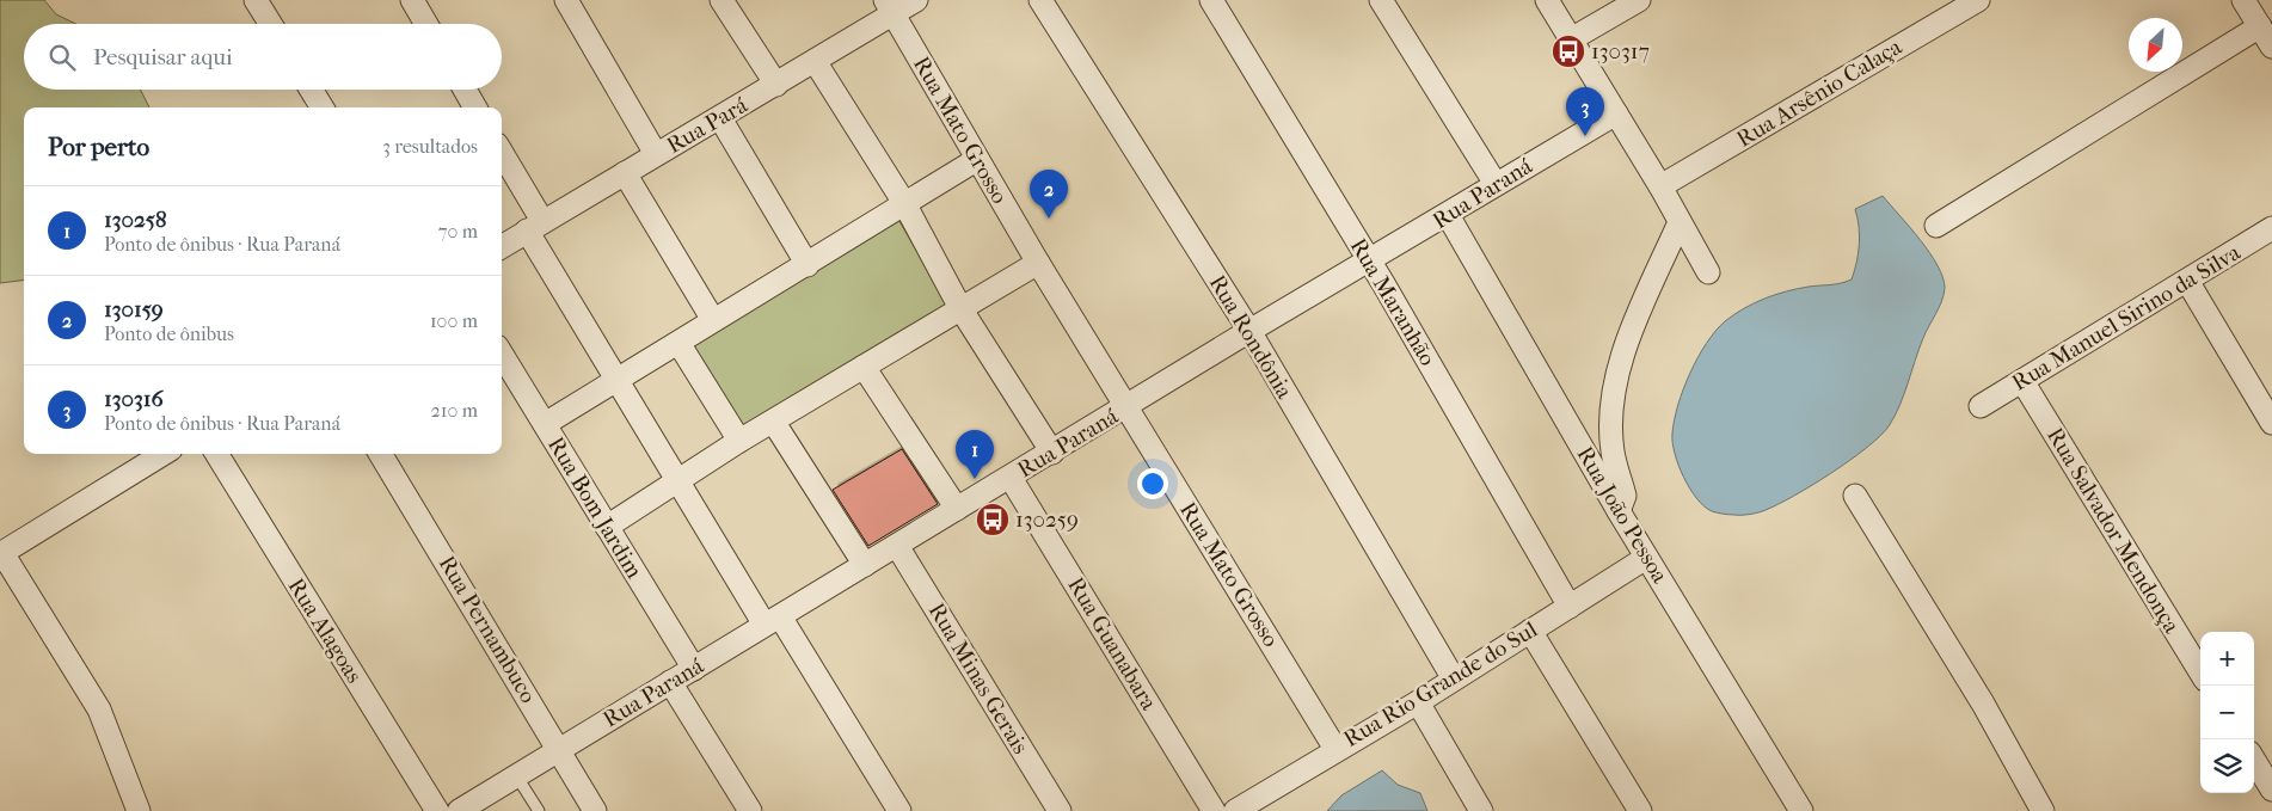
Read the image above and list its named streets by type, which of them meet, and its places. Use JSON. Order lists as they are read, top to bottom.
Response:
{
  "streets": {
    "street": [
      "Rua Arsênio Calaça",
      "Rua Pará",
      "Rua Mato Grosso",
      "Rua Paraná",
      "Rua Maranhão",
      "Rua Manuel Sirino da Silva",
      "Rua Rondônia",
      "Rua Bom Jardim",
      "Rua João Pessoa",
      "Rua Salvador Mendonça",
      "Rua Pernambuco",
      "Rua Alagoas",
      "Rua Guanabara",
      "Rua Minas Gerais",
      "Rua Rio Grande do Sul"
    ]
  },
  "crossings": [
    ["Rua Pará", "Rua Mato Grosso"],
    ["Rua Mato Grosso", "Rua Paraná"],
    ["Rua Mato Grosso", "Rua Rio Grande do Sul"],
    ["Rua Paraná", "Rua Maranhão"],
    ["Rua Paraná", "Rua Rondônia"],
    ["Rua Paraná", "Rua Bom Jardim"],
    ["Rua Paraná", "Rua João Pessoa"],
    ["Rua Paraná", "Rua Pernambuco"],
    ["Rua Paraná", "Rua Guanabara"],
    ["Rua Paraná", "Rua Minas Gerais"],
    ["Rua Maranhão", "Rua Rio Grande do Sul"],
    ["Rua Manuel Sirino da Silva", "Rua Salvador Mendonça"],
    ["Rua Rondônia", "Rua Rio Grande do Sul"],
    ["Rua João Pessoa", "Rua Rio Grande do Sul"]
  ],
  "places": {
    "bus stop": ["130317", "130259"]
  },
  "north": "bottom left",
  "page": {
    "search": "Pesquisar aqui",
    "pins": ["3", "2", "1"],
    "heading": ["Por perto", "3 resultados"],
    "list": [
      {
        "mark": "1",
        "name": "130258",
        "note": "Ponto de ônibus · Rua Paraná",
        "value": "70 m"
      },
      {
        "mark": "2",
        "name": "130159",
        "note": "Ponto de ônibus",
        "value": "100 m"
      },
      {
        "mark": "3",
        "name": "130316",
        "note": "Ponto de ônibus · Rua Paraná",
        "value": "210 m"
      }
    ],
    "map_buttons": ["+", "−"]
  }
}
